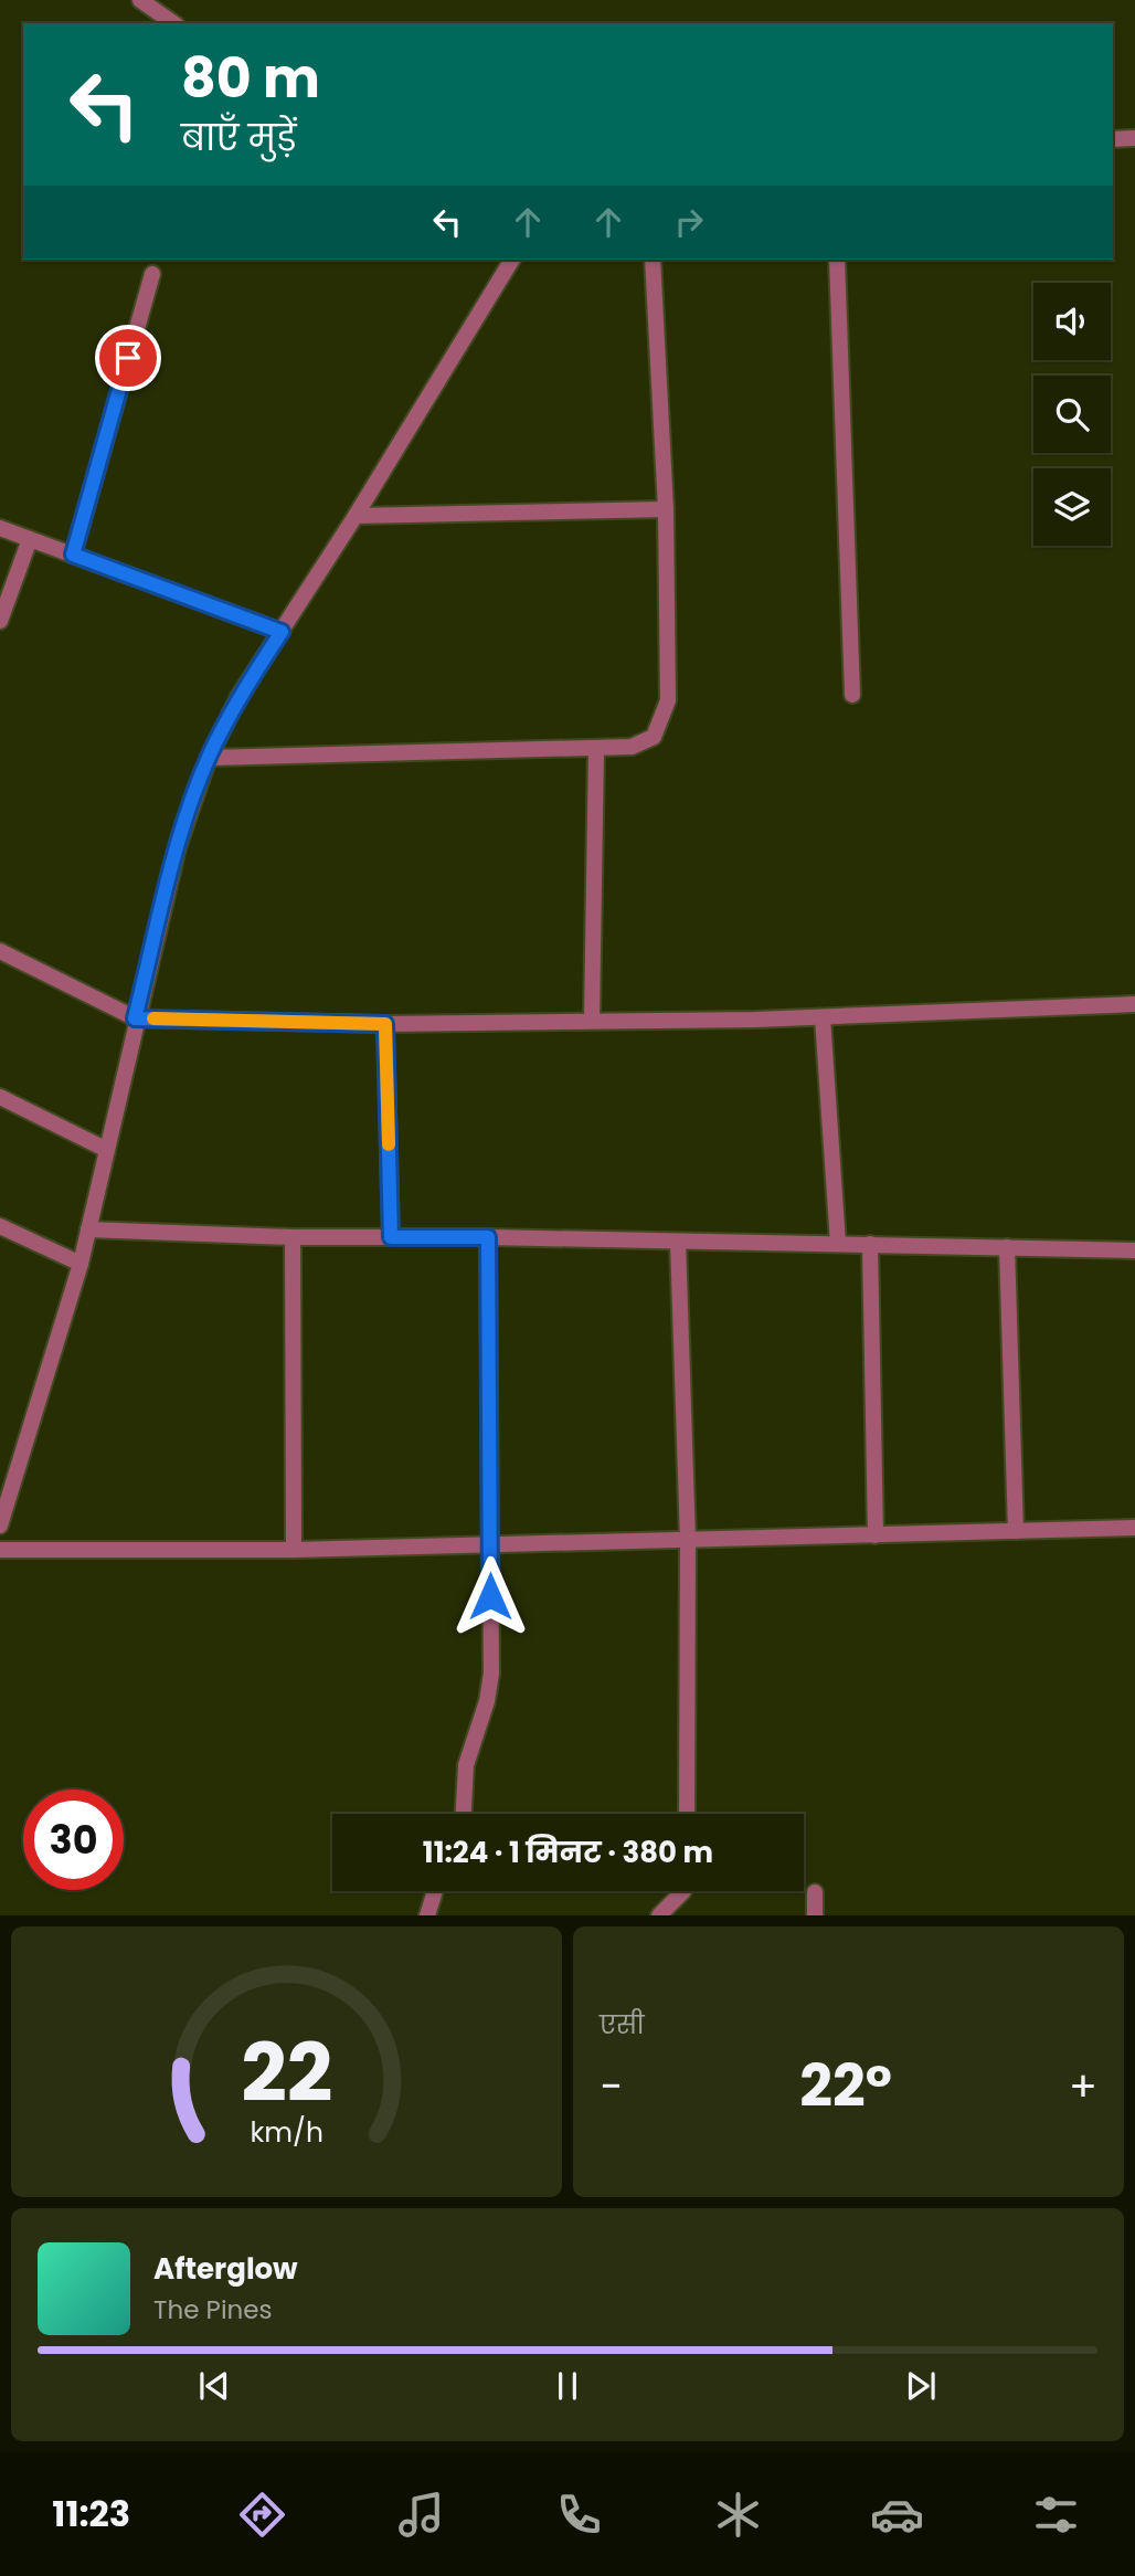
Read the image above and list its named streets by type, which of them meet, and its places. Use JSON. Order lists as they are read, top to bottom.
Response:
{
  "page": {
    "turn": ["80 m", "बाएँ मुड़ें"],
    "limit": "30",
    "trip": "11:24 · 1 मिनट · 380 m",
    "tile": "एसी",
    "heat": ["−", "22°", "+"],
    "song": ["Afterglow", "The Pines"],
    "tabs": "11:23",
    "gauge": ["22", "km/h"]
  }
}
